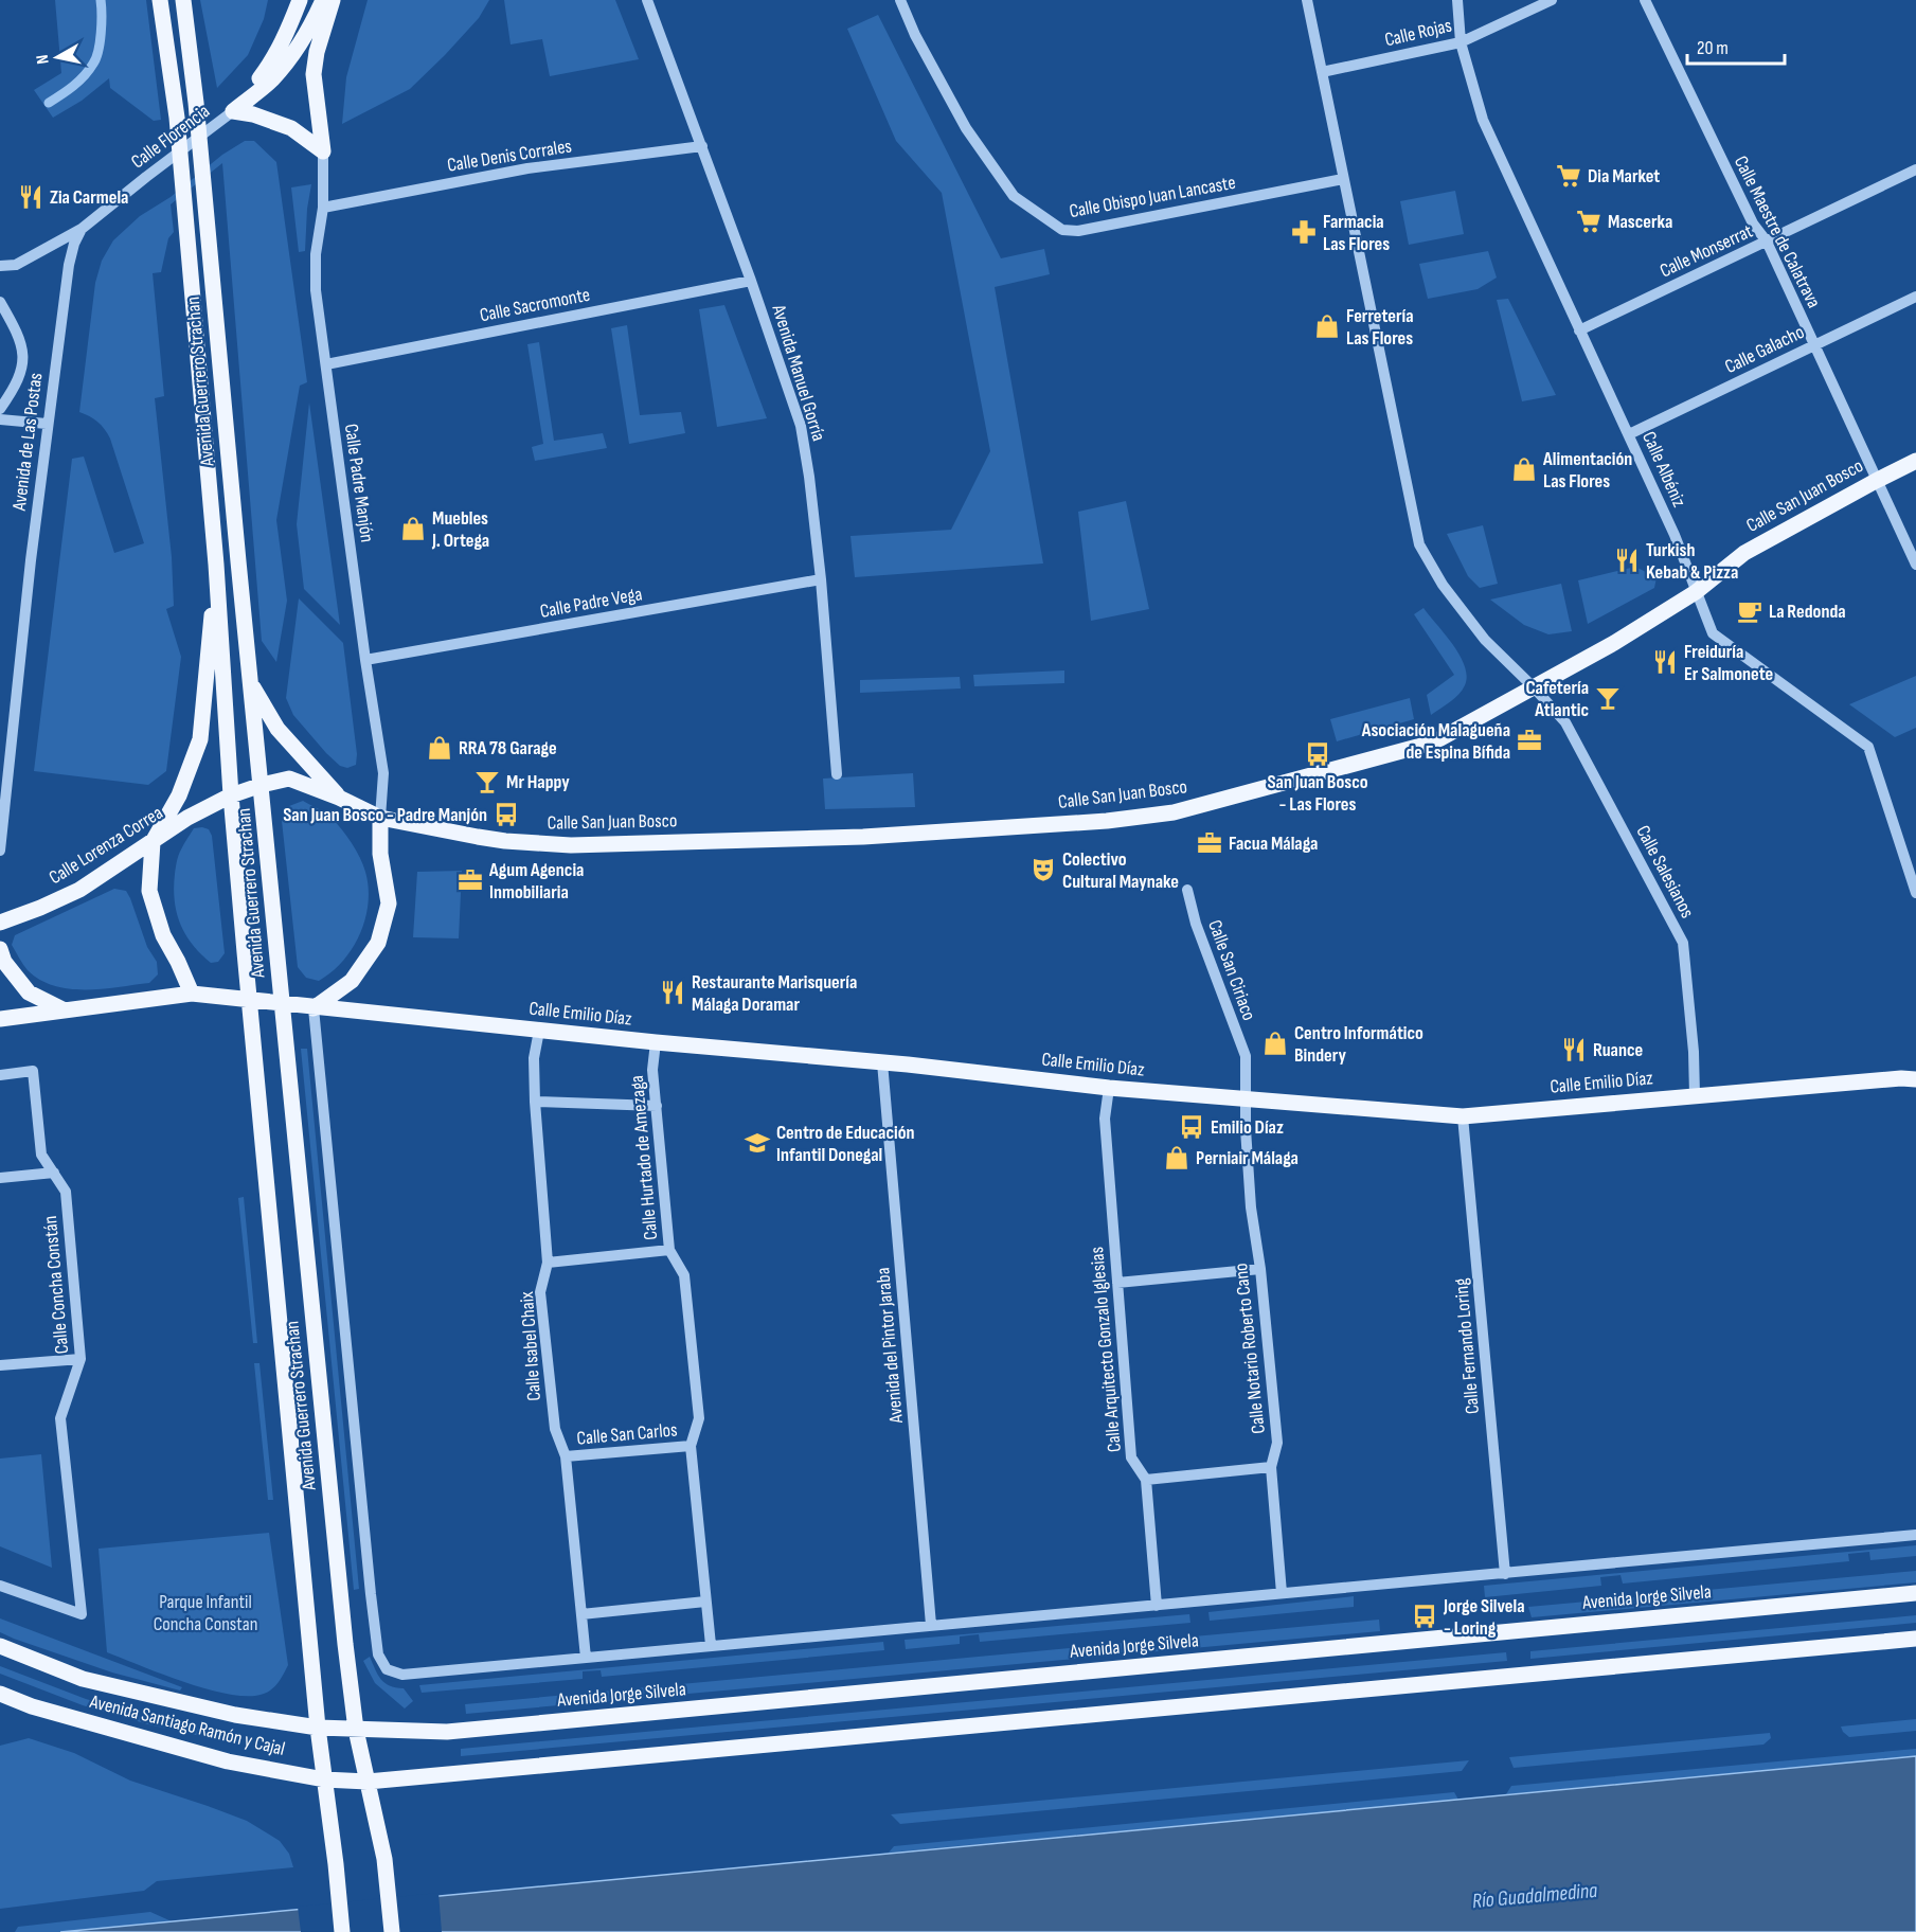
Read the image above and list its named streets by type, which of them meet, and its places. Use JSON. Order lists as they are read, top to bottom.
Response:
{
  "streets": {
    "main road": [
      "Avenida Guerrero Strachan",
      "Calle San Juan Bosco",
      "Calle Lorenza Correa",
      "Calle Emilio Díaz",
      "Avenida Jorge Silvela",
      "Avenida Santiago Ramón y Cajal"
    ],
    "street": [
      "Calle Rojas",
      "Calle Florencia",
      "Calle Denis Corrales",
      "Calle Obispo Juan Lancaste",
      "Calle Maestre de Calatrava",
      "Calle Monserrat",
      "Calle Sacromonte",
      "Calle Galacho",
      "Avenida Manuel Gorría",
      "Avenida de Las Postas",
      "Calle Albéniz",
      "Calle Padre Manjón",
      "Calle Padre Vega",
      "Calle Salesianos",
      "Calle San Ciriaco",
      "Calle Hurtado de Amezaga",
      "Calle Concha Constán",
      "Avenida del Pintor Jaraba",
      "Calle Isabel Chaix",
      "Calle Fernando Loring",
      "Calle Notario Roberto Cano",
      "Calle Arquitecto Gonzalo Iglesias",
      "Calle San Carlos"
    ]
  },
  "crossings": [
    ["Calle Rojas", "Calle Albéniz"],
    ["Calle Rojas", "Calle Salesianos"],
    ["Calle Florencia", "Avenida de Las Postas"],
    ["Calle Denis Corrales", "Avenida Manuel Gorría"],
    ["Calle Denis Corrales", "Calle Padre Manjón"],
    ["Calle Obispo Juan Lancaste", "Calle Salesianos"],
    ["Calle Maestre de Calatrava", "Calle Monserrat"],
    ["Calle Maestre de Calatrava", "Calle Galacho"],
    ["Calle Maestre de Calatrava", "Calle San Juan Bosco"],
    ["Calle Monserrat", "Calle Albéniz"],
    ["Calle Sacromonte", "Avenida Manuel Gorría"],
    ["Calle Sacromonte", "Calle Padre Manjón"],
    ["Calle Galacho", "Calle Albéniz"],
    ["Avenida Manuel Gorría", "Calle Padre Vega"],
    ["Avenida Guerrero Strachan", "Calle San Juan Bosco"],
    ["Avenida Guerrero Strachan", "Calle Lorenza Correa"],
    ["Avenida Guerrero Strachan", "Calle Emilio Díaz"],
    ["Avenida Guerrero Strachan", "Avenida Jorge Silvela"],
    ["Avenida Guerrero Strachan", "Avenida Santiago Ramón y Cajal"],
    ["Calle Albéniz", "Calle San Juan Bosco"],
    ["Calle Padre Manjón", "Calle San Juan Bosco"],
    ["Calle Padre Manjón", "Calle Padre Vega"],
    ["Calle San Juan Bosco", "Calle Lorenza Correa"],
    ["Calle San Juan Bosco", "Calle Salesianos"],
    ["Calle Salesianos", "Calle Emilio Díaz"],
    ["Calle San Ciriaco", "Calle Emilio Díaz"],
    ["Calle San Ciriaco", "Calle Notario Roberto Cano"],
    ["Calle Emilio Díaz", "Calle Hurtado de Amezaga"],
    ["Calle Emilio Díaz", "Avenida del Pintor Jaraba"],
    ["Calle Emilio Díaz", "Calle Isabel Chaix"],
    ["Calle Emilio Díaz", "Calle Fernando Loring"],
    ["Calle Emilio Díaz", "Calle Notario Roberto Cano"],
    ["Calle Emilio Díaz", "Calle Arquitecto Gonzalo Iglesias"],
    ["Calle Emilio Díaz", "Avenida Jorge Silvela"],
    ["Calle Hurtado de Amezaga", "Calle San Carlos"],
    ["Calle Hurtado de Amezaga", "Avenida Jorge Silvela"],
    ["Avenida del Pintor Jaraba", "Avenida Jorge Silvela"],
    ["Calle Isabel Chaix", "Calle San Carlos"],
    ["Calle Isabel Chaix", "Avenida Jorge Silvela"],
    ["Calle Fernando Loring", "Avenida Jorge Silvela"],
    ["Calle Notario Roberto Cano", "Avenida Jorge Silvela"],
    ["Calle Arquitecto Gonzalo Iglesias", "Avenida Jorge Silvela"],
    ["Avenida Jorge Silvela", "Avenida Santiago Ramón y Cajal"]
  ],
  "water": ["Río Guadalmedina"],
  "parks": ["Parque Infantil Concha Constan"],
  "places": {
    "supermarket": ["Dia Market", "Mascerka"],
    "restaurant": [
      "Zia Carmela",
      "Turkish Kebab & Pizza",
      "Freiduría Er Salmonete",
      "Restaurante Marisquería Málaga Doramar",
      "Ruance"
    ],
    "pharmacy": ["Farmacia Las Flores"],
    "shop": [
      "Ferretería Las Flores",
      "Alimentación Las Flores",
      "Muebles J. Ortega",
      "RRA 78 Garage",
      "Centro Informático Bindery",
      "Perniair Málaga"
    ],
    "cafe": ["La Redonda"],
    "bar": ["Cafetería Atlantic", "Mr Happy"],
    "office": ["Asociación Malagueña de Espina Bífida", "Facua Málaga", "Agum Agencia Inmobiliaria"],
    "bus stop": [
      "San Juan Bosco - Las Flores",
      "San Juan Bosco - Padre Manjón",
      "Emilio Díaz",
      "Jorge Silvela - Loring"
    ],
    "theatre": ["Colectivo Cultural Maynake"],
    "school or university": ["Centro de Educación Infantil Donegal"]
  },
  "scale_bar": "20 m",
  "north": "left"
}
